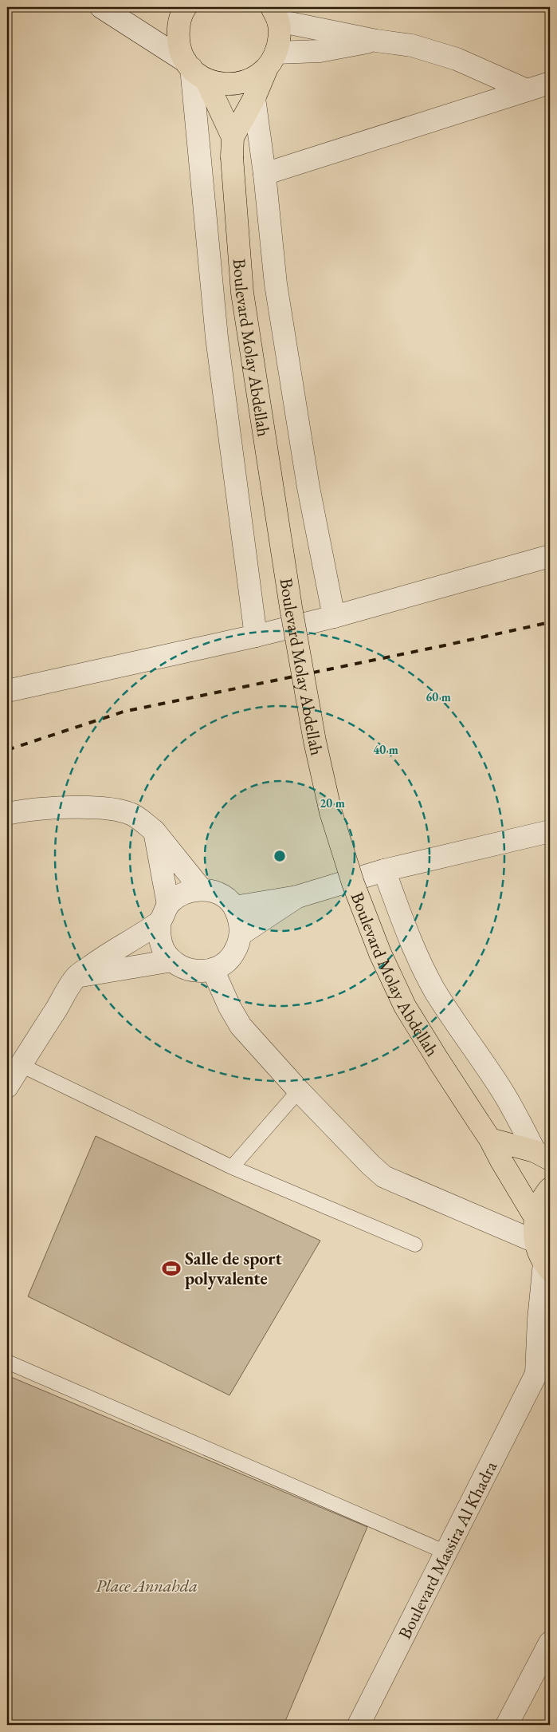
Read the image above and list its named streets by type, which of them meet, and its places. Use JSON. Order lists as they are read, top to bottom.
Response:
{
  "streets": {
    "main road": ["Boulevard Molay Abdellah"],
    "street": ["Boulevard Massira Al Khadra"]
  },
  "parks": ["Place Annahda"],
  "places": {
    "sports": ["Salle de sport polyvalente"]
  },
  "rings": ["60 m", "40 m", "20 m"]
}
